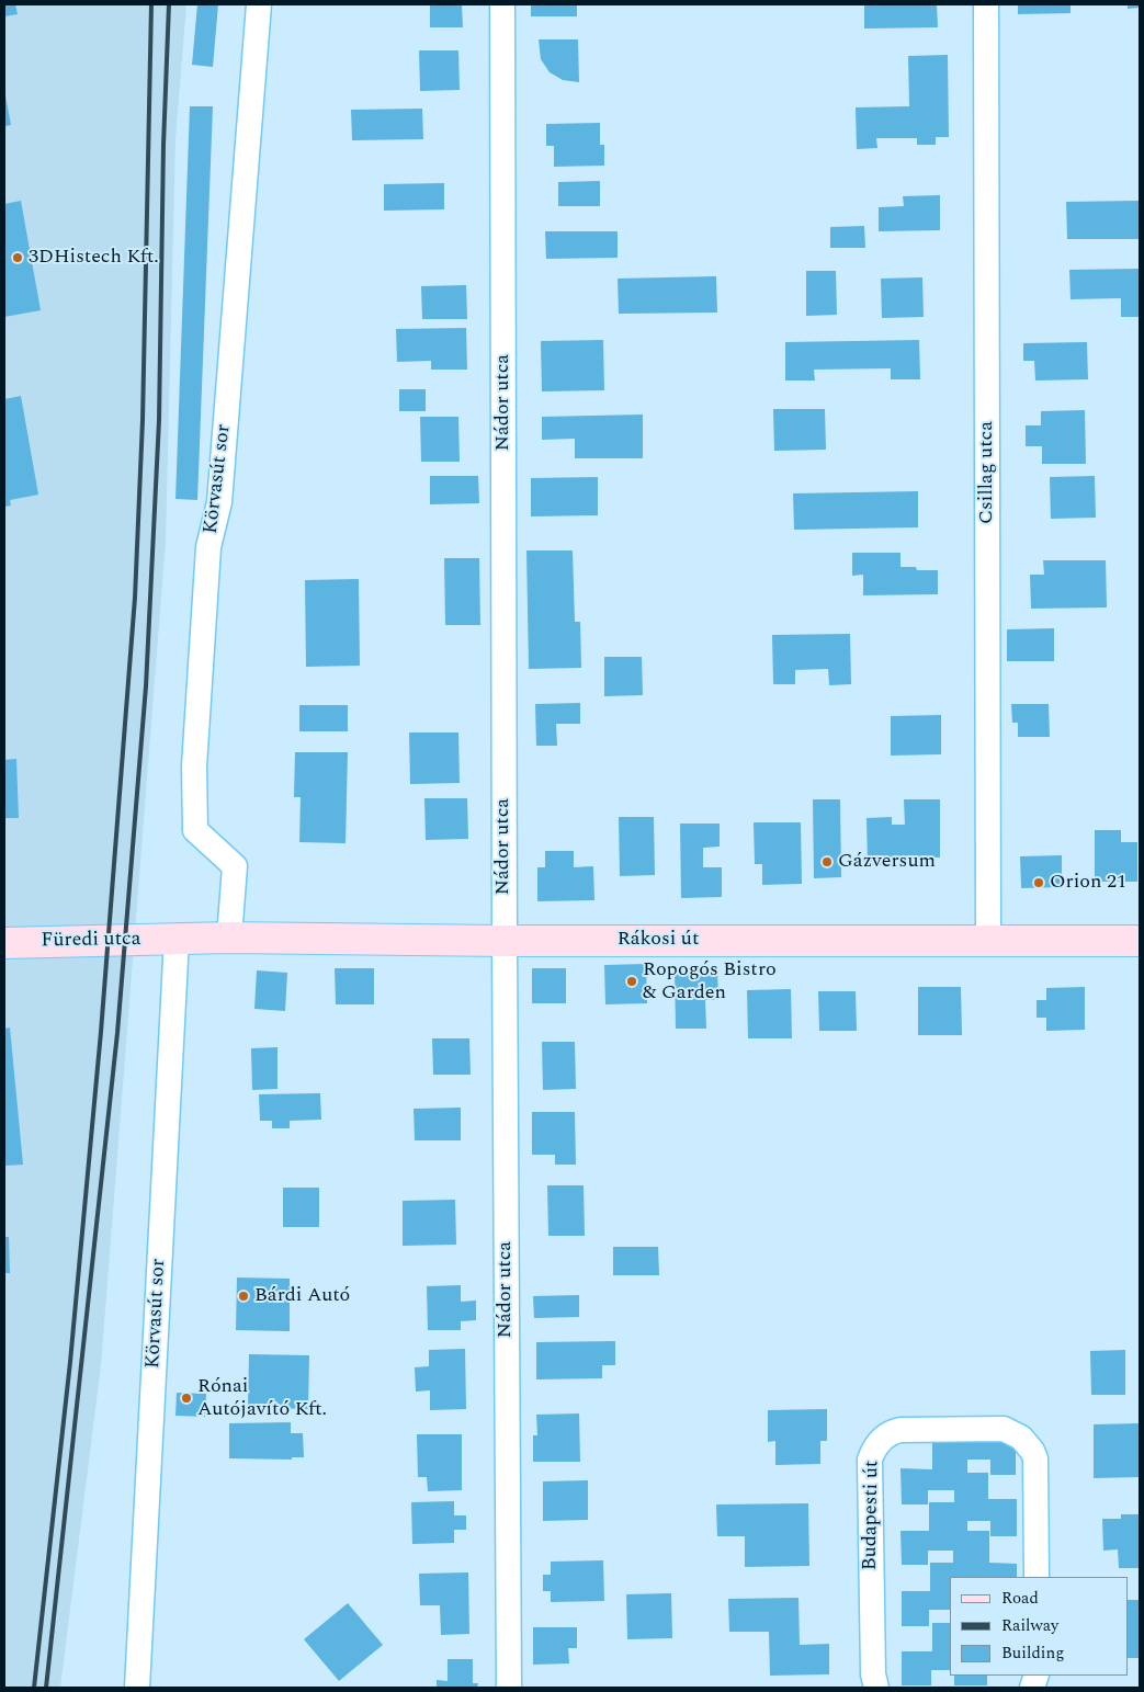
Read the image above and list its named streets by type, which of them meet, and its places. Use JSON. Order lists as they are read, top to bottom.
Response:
{
  "streets": {
    "main road": ["Rákosi út", "Füredi utca"],
    "street": [
      "Nádor utca",
      "Csillag utca",
      "Körvasút sor",
      "Budapesti út"
    ]
  },
  "crossings": [
    ["Nádor utca", "Rákosi út"],
    ["Csillag utca", "Rákosi út"],
    ["Körvasút sor", "Rákosi út"],
    ["Körvasút sor", "Füredi utca"],
    ["Rákosi út", "Füredi utca"]
  ],
  "places": [
    "3DHistech Kft.",
    "Gázversum",
    "Orion 21",
    "Ropogós Bistro & Garden",
    "Bárdi Autó",
    "Rónai Autójavító Kft."
  ],
  "legend": ["Road", "Railway", "Building"]
}
